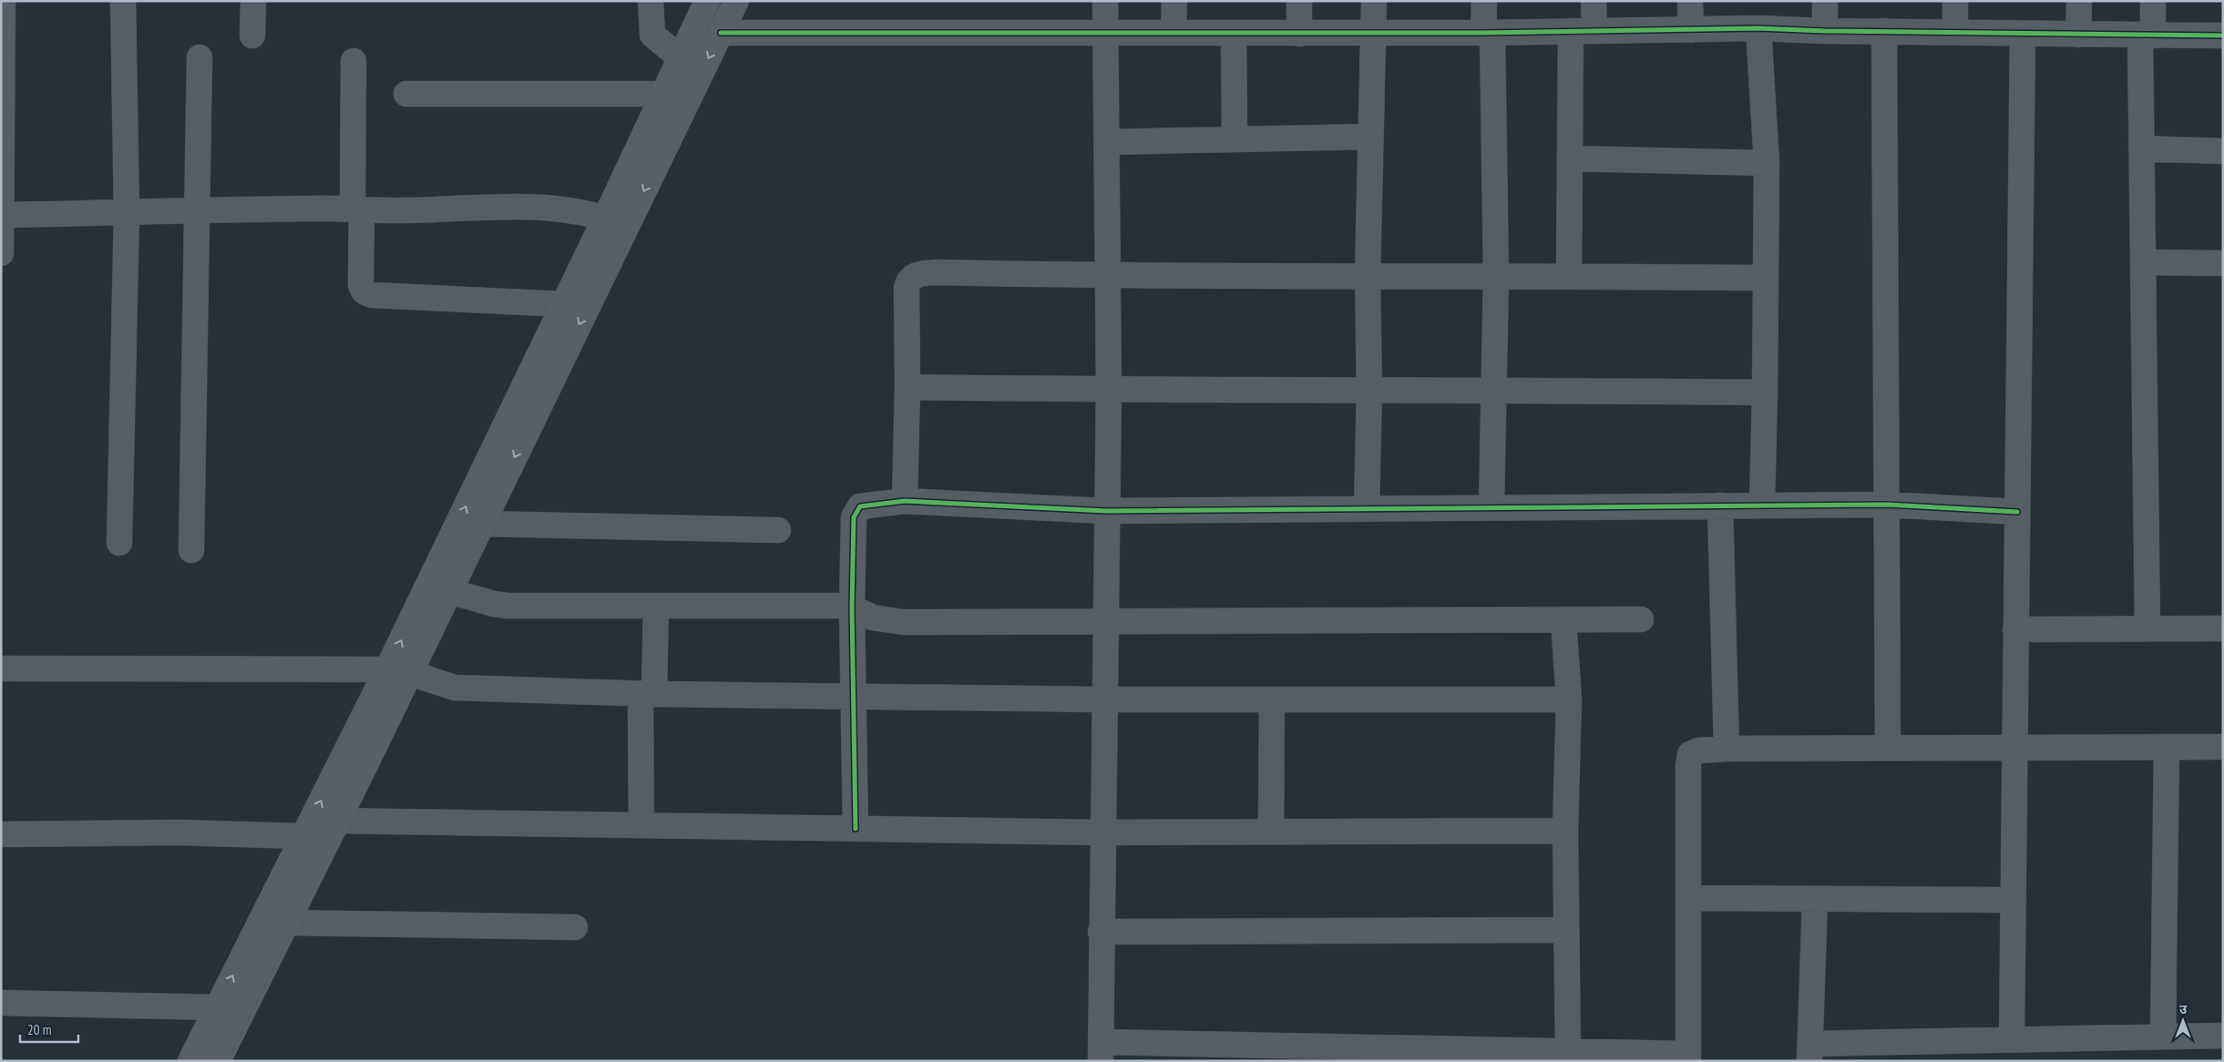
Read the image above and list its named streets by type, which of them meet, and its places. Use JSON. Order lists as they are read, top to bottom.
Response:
{
  "scale_bar": "20 m",
  "north": "top"
}
